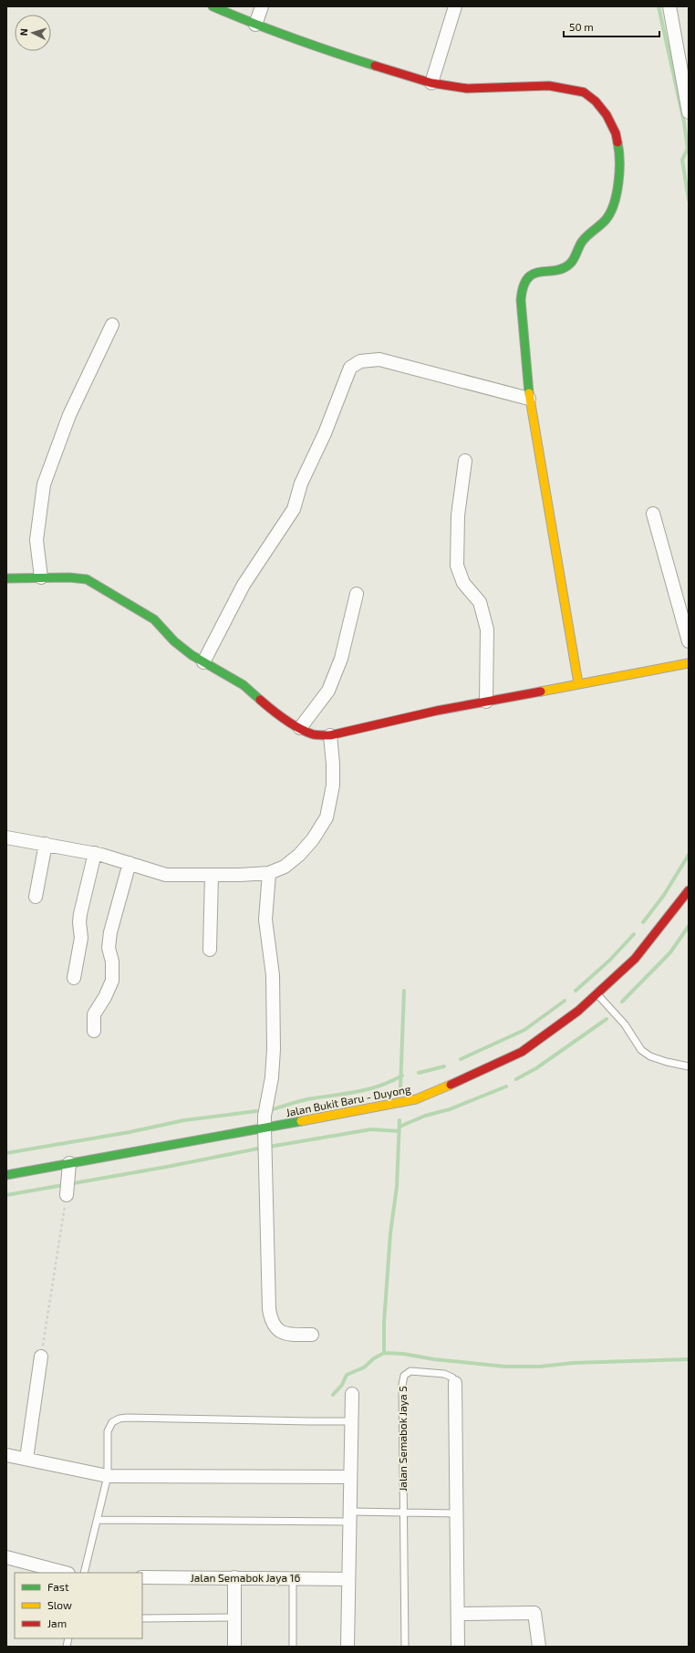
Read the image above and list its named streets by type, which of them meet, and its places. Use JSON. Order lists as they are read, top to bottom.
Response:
{
  "streets": {
    "street": ["Jalan Bukit Baru - Duyong", "Jalan Semabok Jaya 5", "Jalan Semabok Jaya 16"]
  },
  "legend": ["Fast", "Slow", "Jam"],
  "scale_bar": "50 m",
  "north": "left"
}
